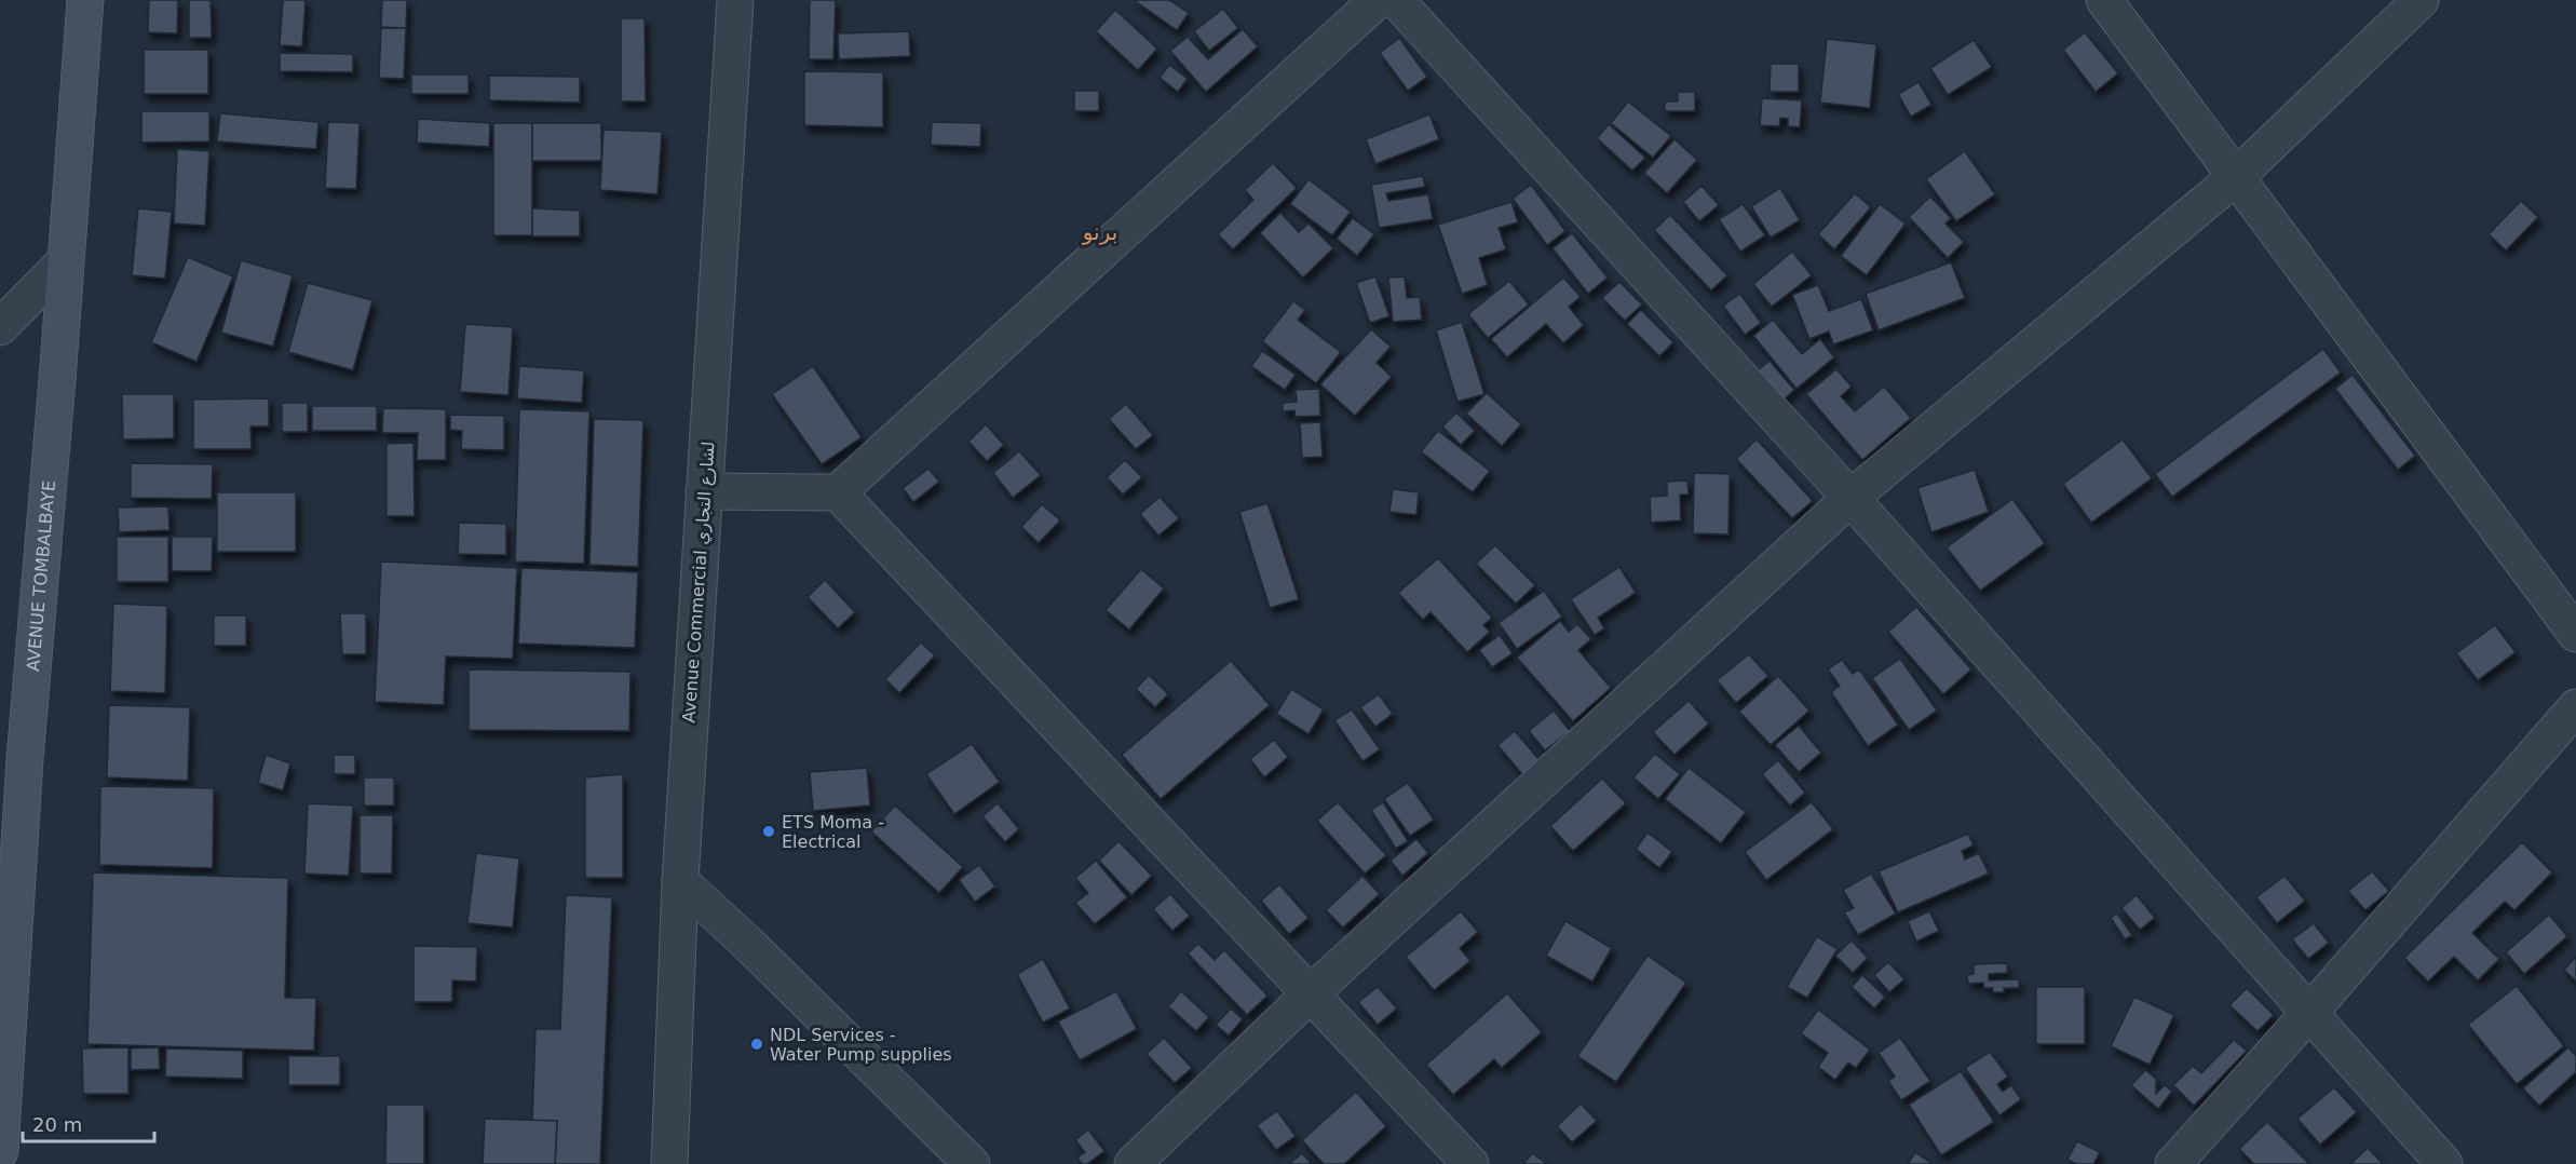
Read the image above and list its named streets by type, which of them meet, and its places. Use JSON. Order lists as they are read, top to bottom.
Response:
{
  "streets": {
    "main road": ["AVENUE TOMBALBAYE"],
    "street": ["Avenue Commercial لشارع التجاري"]
  },
  "districts": ["برنو"],
  "places": ["ETS Moma - Electrical", "NDL Services - Water Pump supplies"],
  "scale_bar": "20 m"
}
